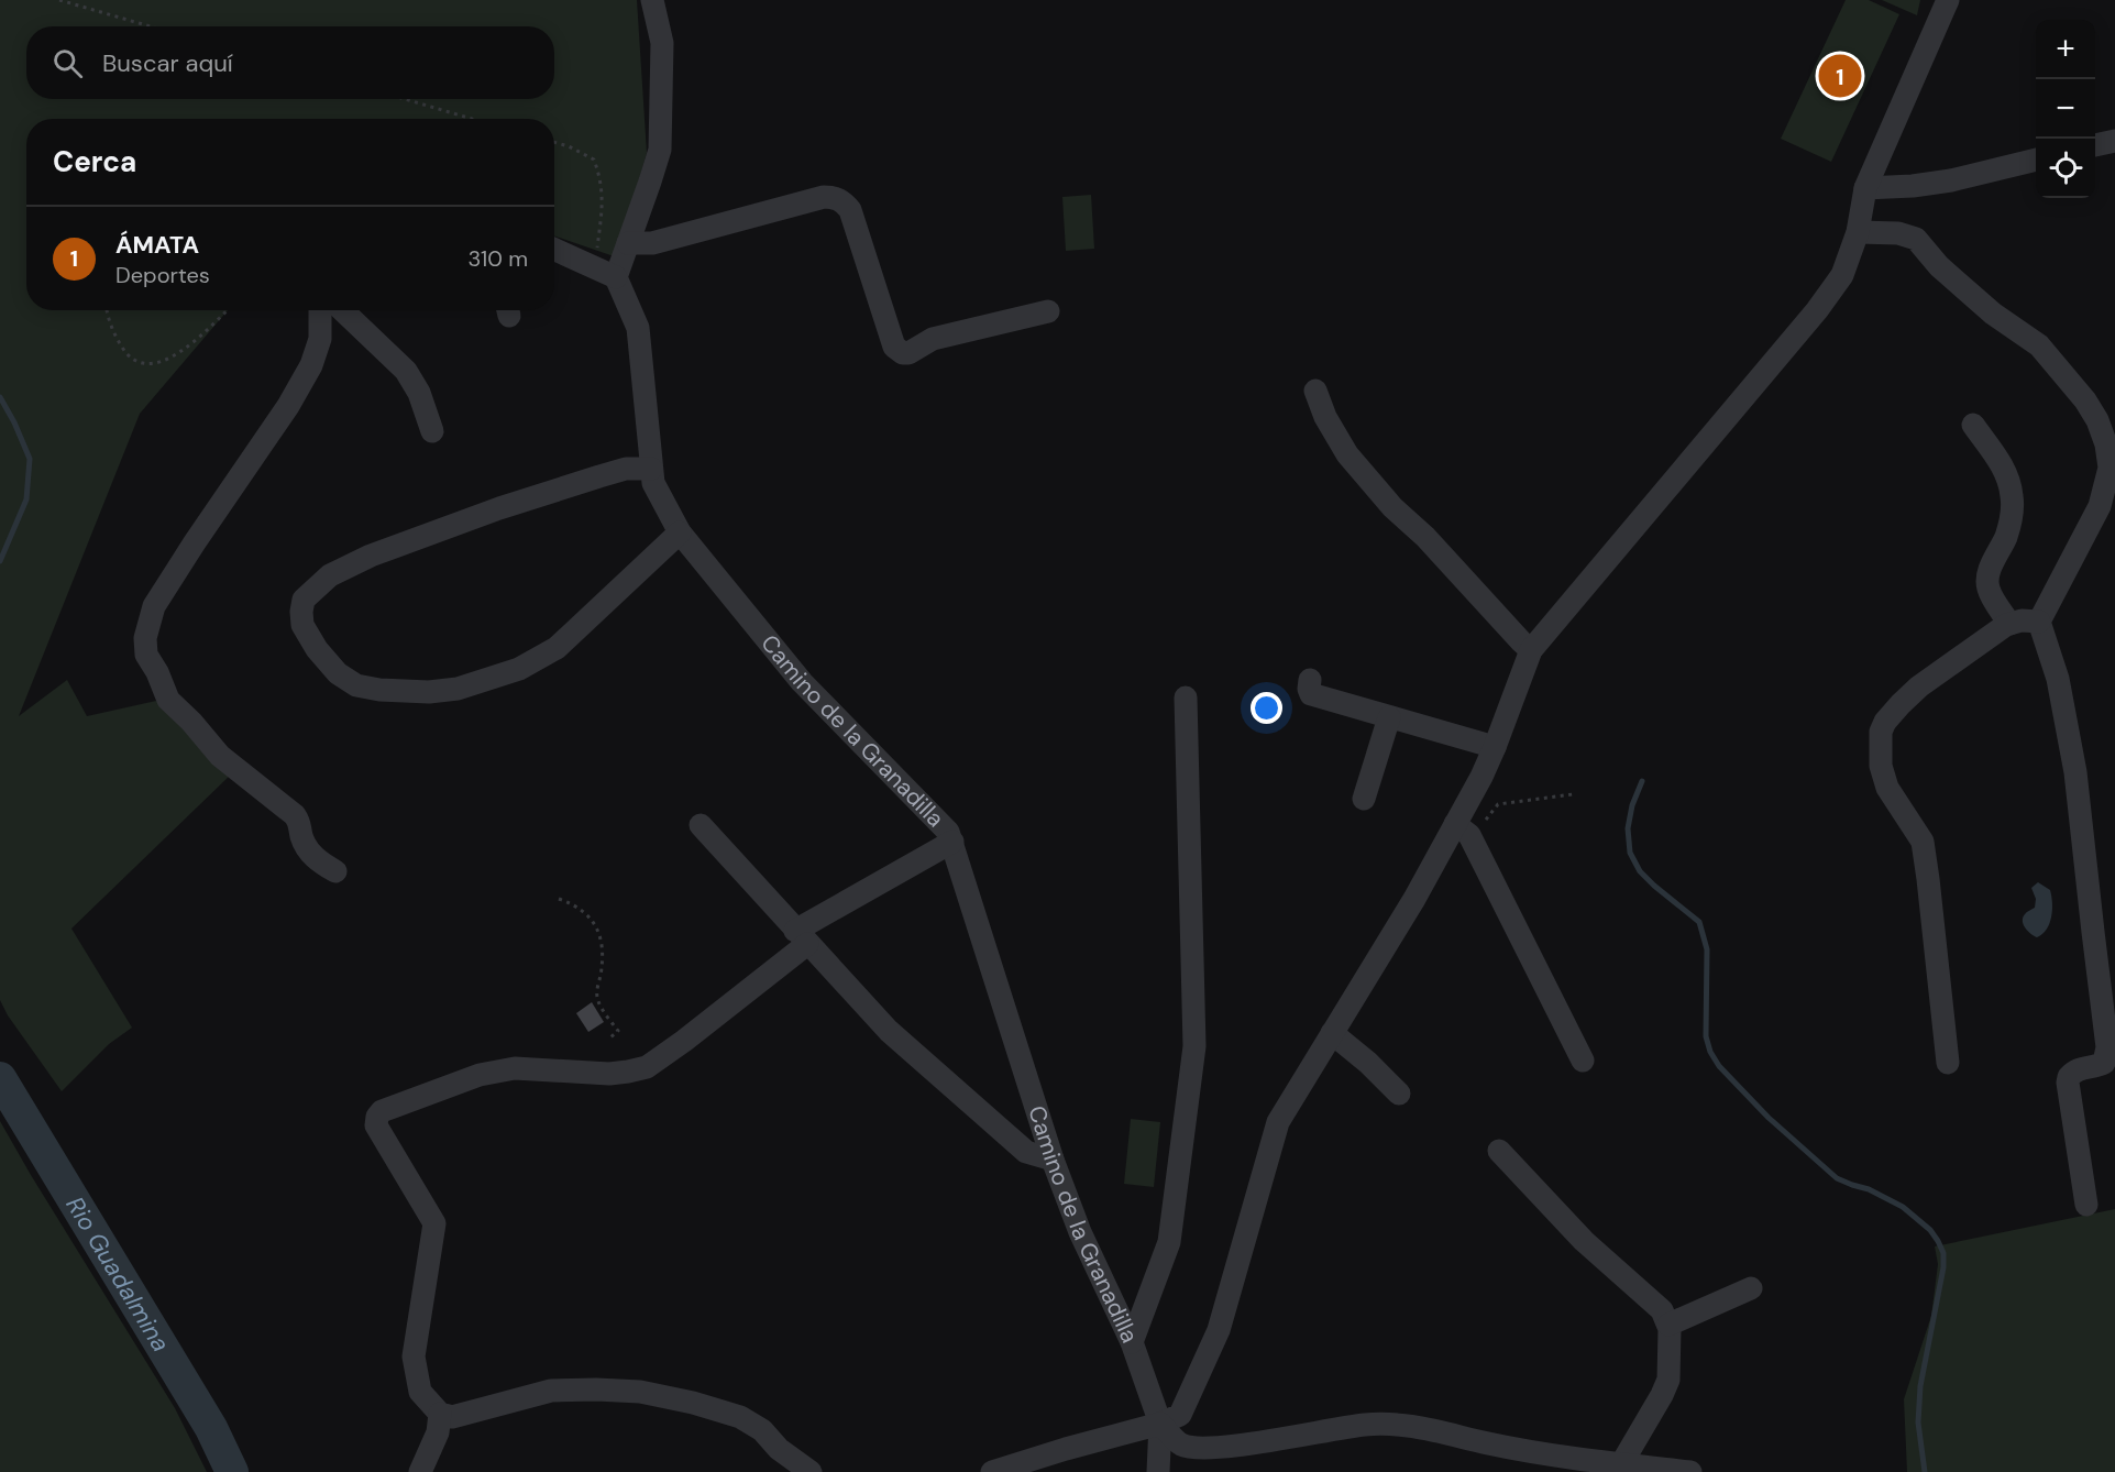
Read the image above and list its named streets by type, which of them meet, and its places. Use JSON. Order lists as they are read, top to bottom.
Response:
{
  "streets": {
    "street": ["Camino de la Granadilla"]
  },
  "water": ["Rio Guadalmina"],
  "page": {
    "map_buttons": ["+", "−"],
    "search": "Buscar aquí",
    "pins": "1",
    "heading": "Cerca",
    "list": [
      {
        "mark": "1",
        "name": "ÁMATA",
        "note": "Deportes",
        "value": "310 m"
      }
    ]
  }
}
